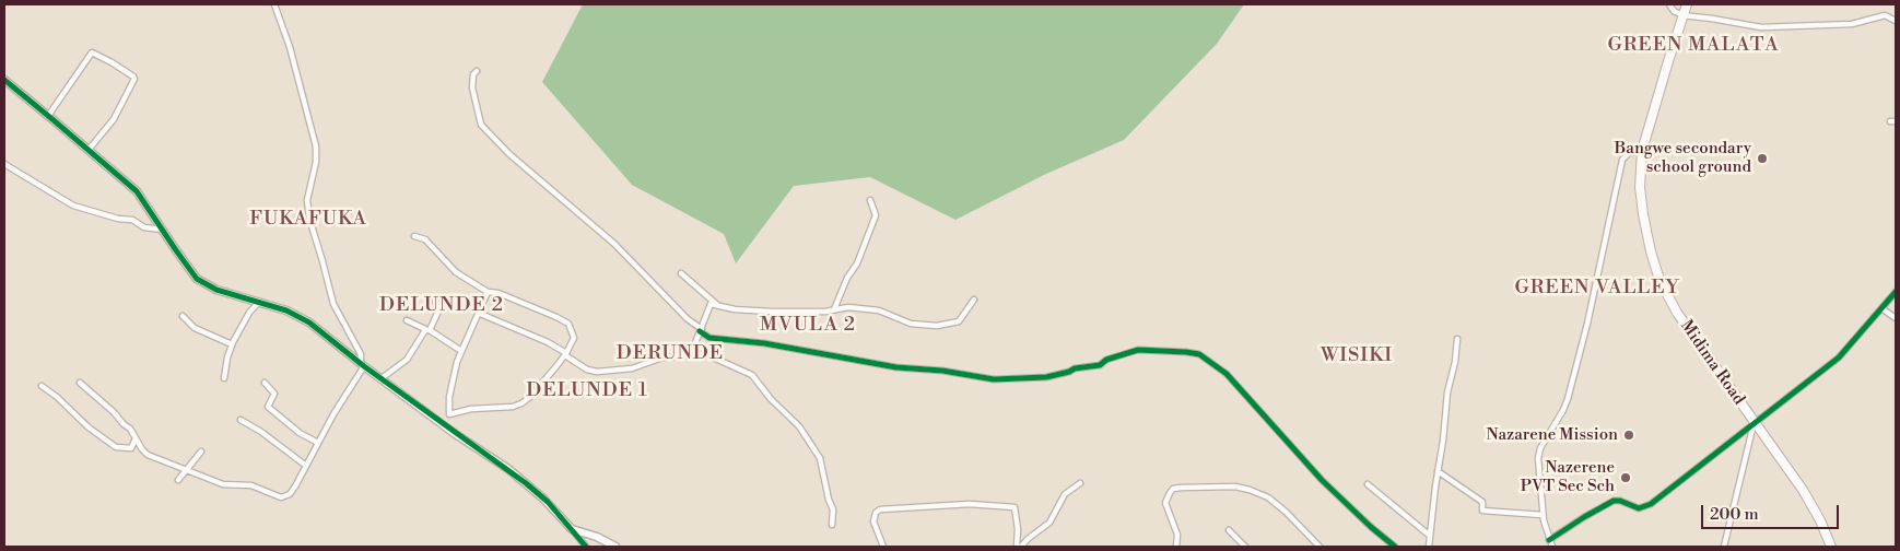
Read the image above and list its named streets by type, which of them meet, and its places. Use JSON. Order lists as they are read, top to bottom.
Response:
{
  "streets": {
    "main road": ["Midima Road"]
  },
  "districts": [
    "GREEN MALATA",
    "FUKAFUKA",
    "GREEN VALLEY",
    "DELUNDE 2",
    "MVULA 2",
    "DERUNDE",
    "WISIKI",
    "DELUNDE 1"
  ],
  "places": ["Bangwe secondary school ground", "Nazarene Mission", "Nazerene PVT Sec Sch"],
  "scale_bar": "200 m"
}
